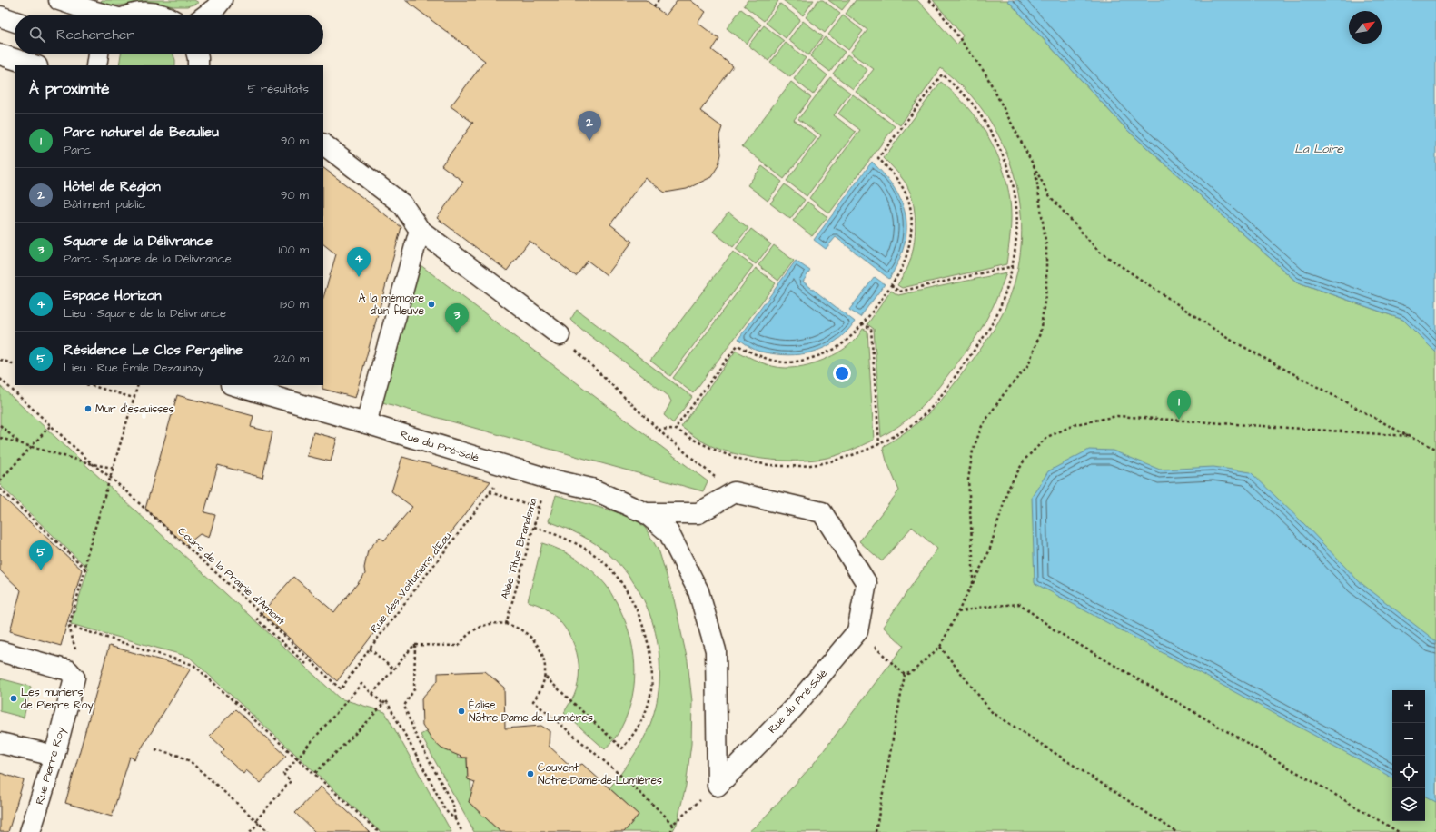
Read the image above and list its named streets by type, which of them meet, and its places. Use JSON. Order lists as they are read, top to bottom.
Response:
{
  "streets": {
    "street": ["Rue du Pré-Salé", "Rue Pierre Roy"],
    "path": ["Allée Titus Brandsma", "Cours de la Prairie d'Amont", "Rue des Voituriers d'Eau"]
  },
  "crossings": [
    ["Rue du Pré-Salé", "Allée Titus Brandsma"],
    ["Cours de la Prairie d'Amont", "Rue des Voituriers d'Eau"]
  ],
  "water": ["La Loire"],
  "places": [
    "À la mémoire d'un fleuve",
    "Mur d'esquisses",
    "Les muriers de Pierre Roy",
    "Église Notre-Dame-de-Lumières",
    "Couvent Notre-Dame-de-Lumières"
  ],
  "north": "top right",
  "page": {
    "search": "Rechercher",
    "heading": ["À proximité", "5 résultats"],
    "pins": [
      "2",
      "4",
      "3",
      "1",
      "5"
    ],
    "list": [
      {
        "mark": "1",
        "name": "Parc naturel de Beaulieu",
        "note": "Parc",
        "value": "90 m"
      },
      {
        "mark": "2",
        "name": "Hôtel de Région",
        "note": "Bâtiment public",
        "value": "90 m"
      },
      {
        "mark": "3",
        "name": "Square de la Délivrance",
        "note": "Parc · Square de la Délivrance",
        "value": "100 m"
      },
      {
        "mark": "4",
        "name": "Espace Horizon",
        "note": "Lieu · Square de la Délivrance",
        "value": "130 m"
      },
      {
        "mark": "5",
        "name": "Résidence Le Clos Pergeline",
        "note": "Lieu · Rue Émile Dezaunay",
        "value": "220 m"
      }
    ],
    "map_buttons": ["+", "−"]
  }
}
